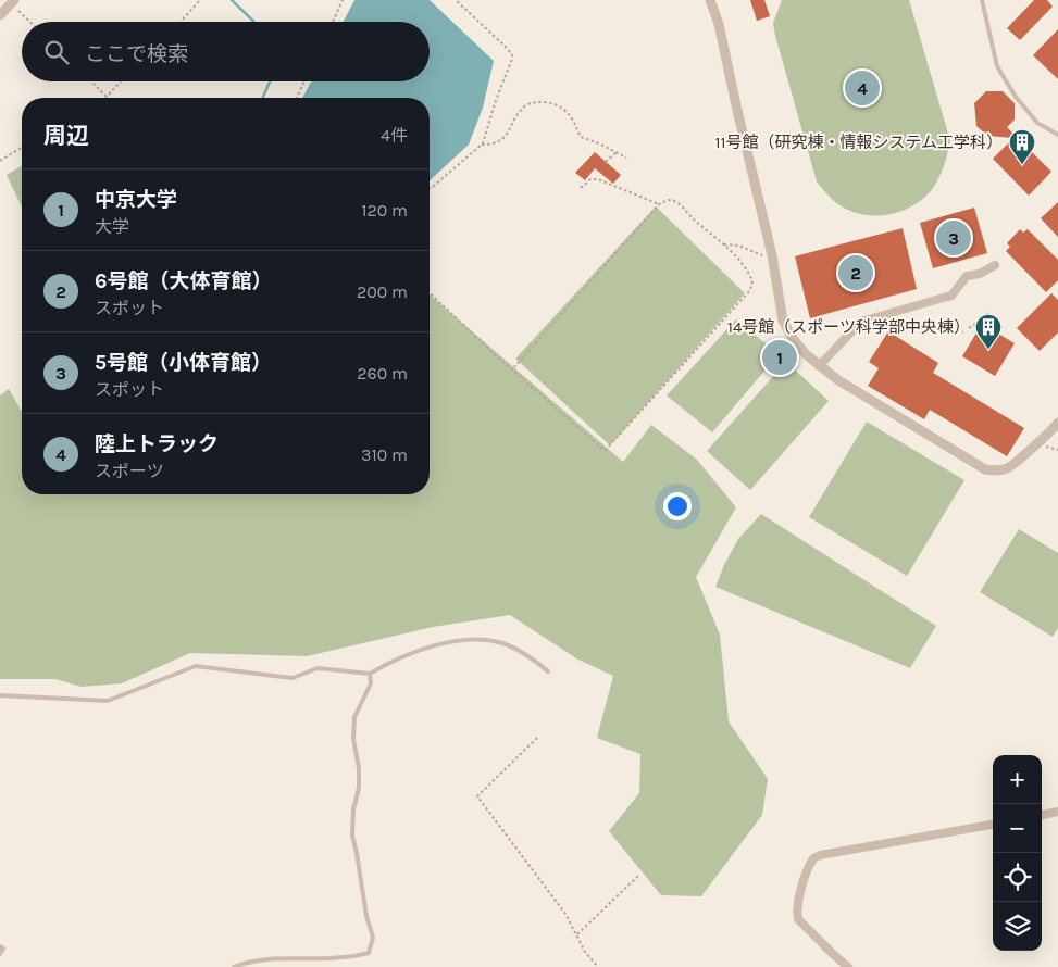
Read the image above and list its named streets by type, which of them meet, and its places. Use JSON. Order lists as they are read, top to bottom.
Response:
{
  "places": {
    "building": ["11号館（研究棟・情報システム工学科）", "14号館（スポーツ科学部中央棟）"]
  },
  "page": {
    "search": "ここで検索",
    "pins": [
      "4",
      "3",
      "2",
      "1"
    ],
    "heading": ["周辺", "4件"],
    "list": [
      {
        "mark": "1",
        "name": "中京大学",
        "note": "大学",
        "value": "120 m"
      },
      {
        "mark": "2",
        "name": "6号館（大体育館）",
        "note": "スポット",
        "value": "200 m"
      },
      {
        "mark": "3",
        "name": "5号館（小体育館）",
        "note": "スポット",
        "value": "260 m"
      },
      {
        "mark": "4",
        "name": "陸上トラック",
        "note": "スポーツ",
        "value": "310 m"
      }
    ],
    "map_buttons": ["+", "−"]
  }
}
